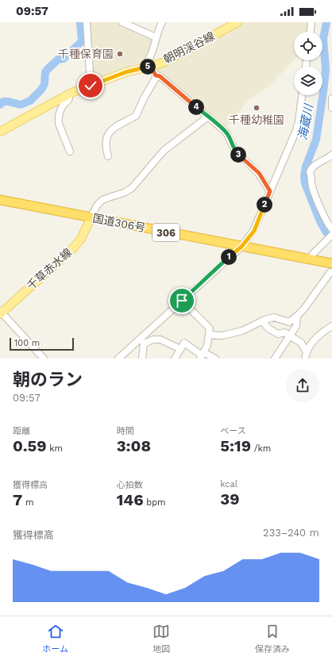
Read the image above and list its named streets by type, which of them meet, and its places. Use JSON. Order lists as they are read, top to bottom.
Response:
{
  "streets": {
    "highway": ["国道306号", "306"],
    "main road": ["朝明渓谷線", "千草赤水線"]
  },
  "crossings": [
    ["国道306号", "千草赤水線"]
  ],
  "water": ["海蔵川"],
  "places": ["千種保育園", "千種幼稚園"],
  "scale_bar": "100 m",
  "page": {
    "status": "09:57",
    "pins": [
      "5",
      "4",
      "3",
      "2",
      "1"
    ],
    "scale": "100 m",
    "heading": ["朝のラン", "09:57"],
    "stats": [
      ["距離", "0.59 km"],
      ["時間", "3:08"],
      ["ペース", "5:19 /km"],
      ["獲得標高", "7 m"],
      ["心拍数", "146 bpm"],
      ["kcal", "39"]
    ],
    "chart": ["獲得標高", "233–240 m"],
    "tabs": ["ホーム", "地図", "保存済み"]
  }
}
